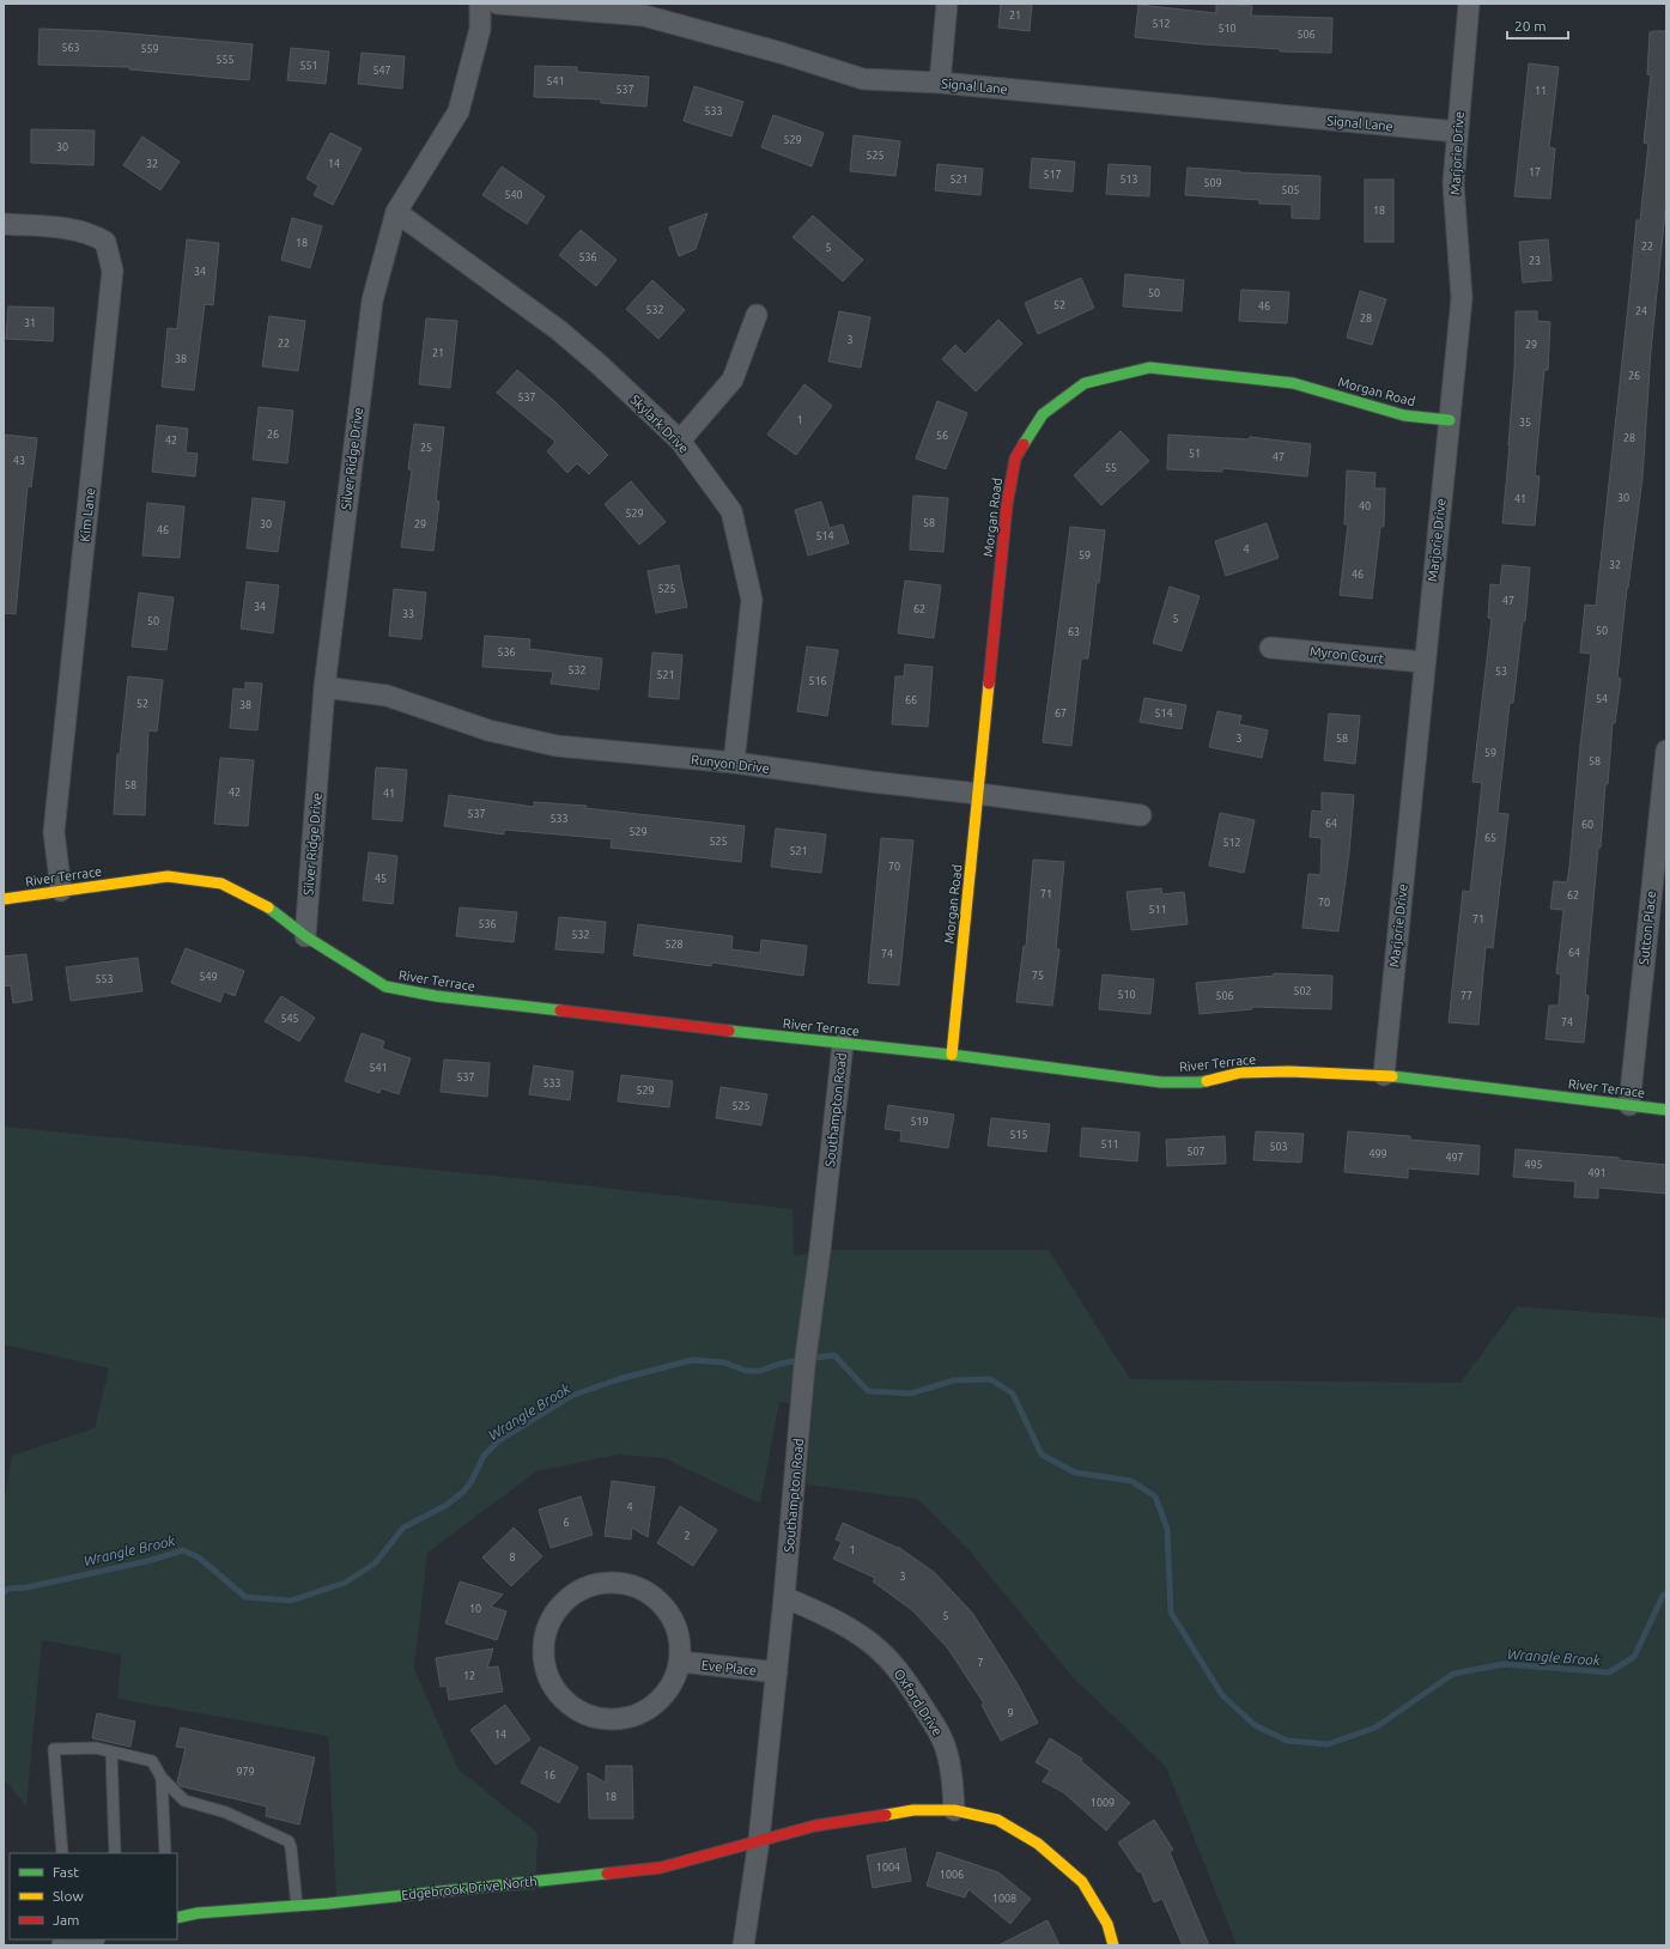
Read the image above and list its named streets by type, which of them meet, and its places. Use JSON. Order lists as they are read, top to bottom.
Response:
{
  "streets": {
    "street": [
      "Signal Lane",
      "Marjorie Drive",
      "Morgan Road",
      "Skylark Drive",
      "Silver Ridge Drive",
      "Kim Lane",
      "Myron Court",
      "Runyon Drive",
      "River Terrace",
      "Sutton Place",
      "Southampton Road",
      "Eve Place",
      "Oxford Drive",
      "Edgebrook Drive North"
    ]
  },
  "crossings": [
    ["Signal Lane", "Marjorie Drive"],
    ["Marjorie Drive", "Morgan Road"],
    ["Marjorie Drive", "Myron Court"],
    ["Marjorie Drive", "River Terrace"],
    ["Morgan Road", "Runyon Drive"],
    ["Morgan Road", "River Terrace"],
    ["Skylark Drive", "Silver Ridge Drive"],
    ["Skylark Drive", "Runyon Drive"],
    ["Silver Ridge Drive", "Runyon Drive"],
    ["Silver Ridge Drive", "River Terrace"],
    ["Kim Lane", "River Terrace"],
    ["River Terrace", "Sutton Place"],
    ["River Terrace", "Southampton Road"],
    ["Southampton Road", "Eve Place"],
    ["Southampton Road", "Oxford Drive"],
    ["Southampton Road", "Edgebrook Drive North"],
    ["Oxford Drive", "Edgebrook Drive North"]
  ],
  "water": ["Wrangle Brook"],
  "house_numbers": [
    "21",
    "512",
    "510",
    "506",
    "563",
    "559",
    "555",
    "551",
    "547",
    "541",
    "537",
    "11",
    "533",
    "529",
    "30",
    "525",
    "32",
    "14",
    "17",
    "517",
    "521",
    "513",
    "509",
    "505",
    "540",
    "18",
    "18",
    "22",
    "5",
    "536",
    "23",
    "34",
    "50",
    "52",
    "46",
    "532",
    "24",
    "28",
    "31",
    "3",
    "22",
    "29",
    "21",
    "38",
    "26",
    "537",
    "1",
    "35",
    "26",
    "56",
    "28",
    "42",
    "25",
    "51",
    "47",
    "43",
    "55",
    "30",
    "41",
    "40",
    "529",
    "58",
    "30",
    "29",
    "46",
    "514",
    "4",
    "59",
    "32",
    "46",
    "525",
    "47",
    "34",
    "62",
    "33",
    "5",
    "50",
    "50",
    "63",
    "536",
    "532",
    "53",
    "521",
    "516",
    "54",
    "66",
    "52",
    "38",
    "67",
    "514",
    "3",
    "58",
    "59",
    "58",
    "58",
    "42",
    "41",
    "537",
    "533",
    "64",
    "60",
    "529",
    "65",
    "525",
    "512",
    "521",
    "70",
    "45",
    "71",
    "62",
    "70",
    "511",
    "71",
    "536",
    "532",
    "528",
    "64",
    "74",
    "75",
    "549",
    "553",
    "502",
    "510",
    "506",
    "77",
    "545",
    "74",
    "541",
    "537",
    "533",
    "529",
    "525",
    "519",
    "515",
    "511",
    "503",
    "507",
    "499",
    "497",
    "495",
    "491",
    "4",
    "6",
    "2",
    "1",
    "8",
    "3",
    "10",
    "5",
    "7",
    "12",
    "9",
    "14",
    "979",
    "16",
    "18",
    "1009",
    "1004",
    "1006",
    "1008"
  ],
  "legend": ["Fast", "Slow", "Jam"],
  "scale_bar": "20 m"
}
